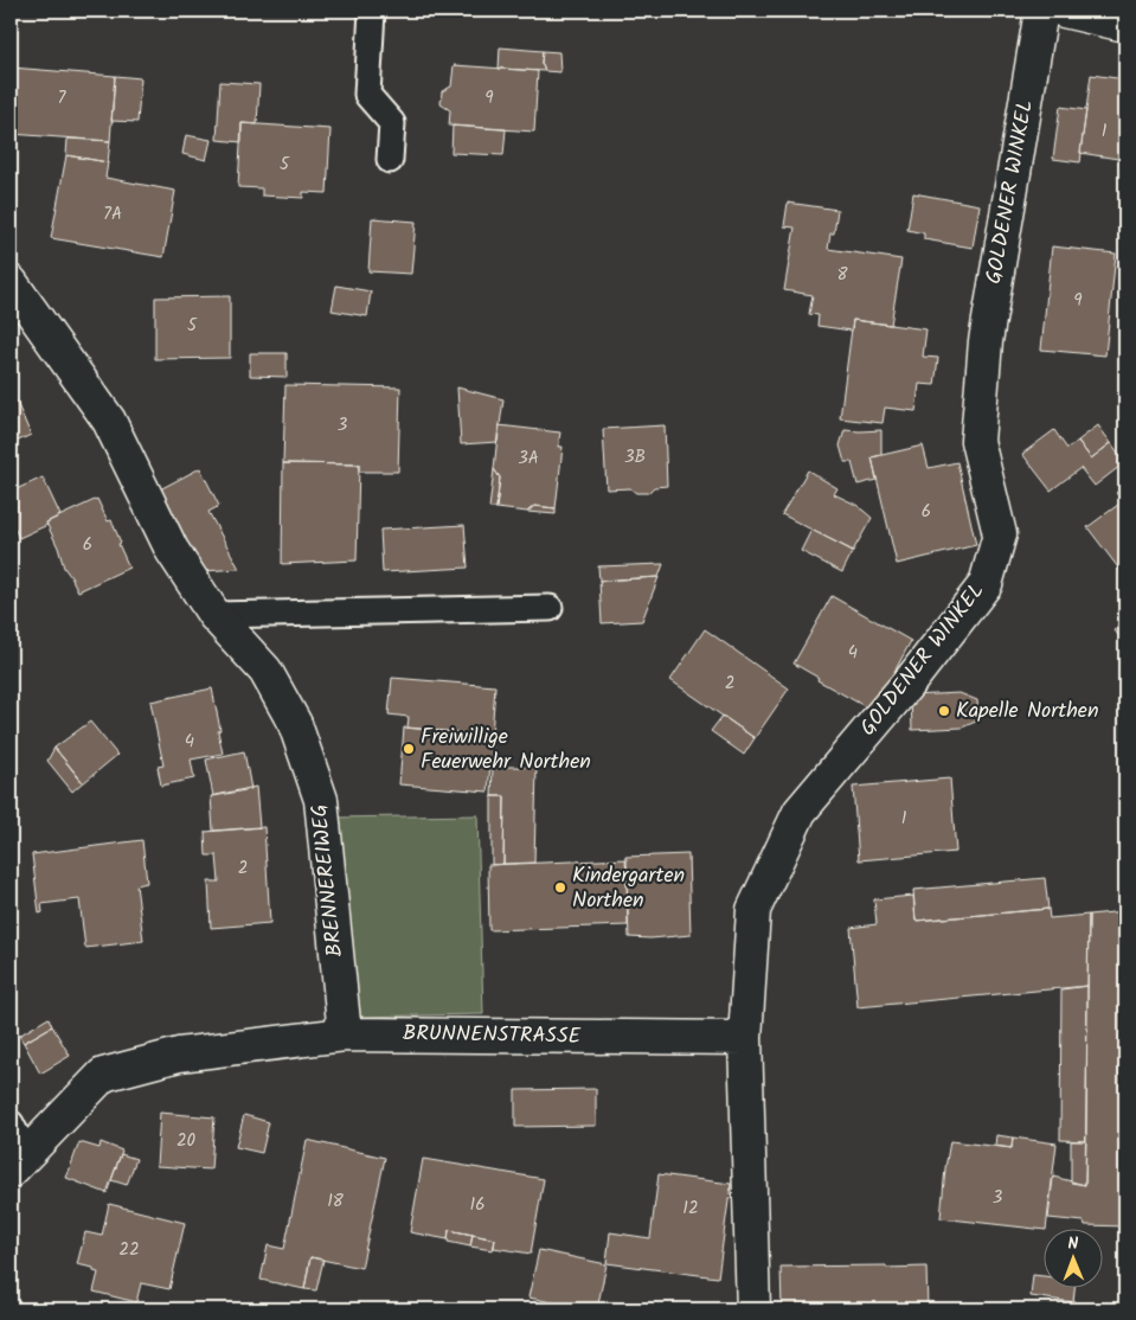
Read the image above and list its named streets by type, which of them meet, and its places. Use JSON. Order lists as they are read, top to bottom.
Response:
{
  "streets": {
    "street": ["GOLDENER WINKEL", "BRENNEREIWEG", "BRUNNENSTRASSE"]
  },
  "crossings": [
    ["GOLDENER WINKEL", "BRUNNENSTRASSE"],
    ["BRENNEREIWEG", "BRUNNENSTRASSE"]
  ],
  "places": ["Kapelle Northen", "Freiwillige Feuerwehr Northen", "Kindergarten Northen"],
  "house_numbers": [
    "7",
    "9",
    "1",
    "5",
    "7A",
    "8",
    "9",
    "5",
    "3",
    "3B",
    "3A",
    "6",
    "6",
    "4",
    "2",
    "4",
    "1",
    "2",
    "20",
    "3",
    "18",
    "16",
    "12",
    "22"
  ],
  "north": "top"
}
